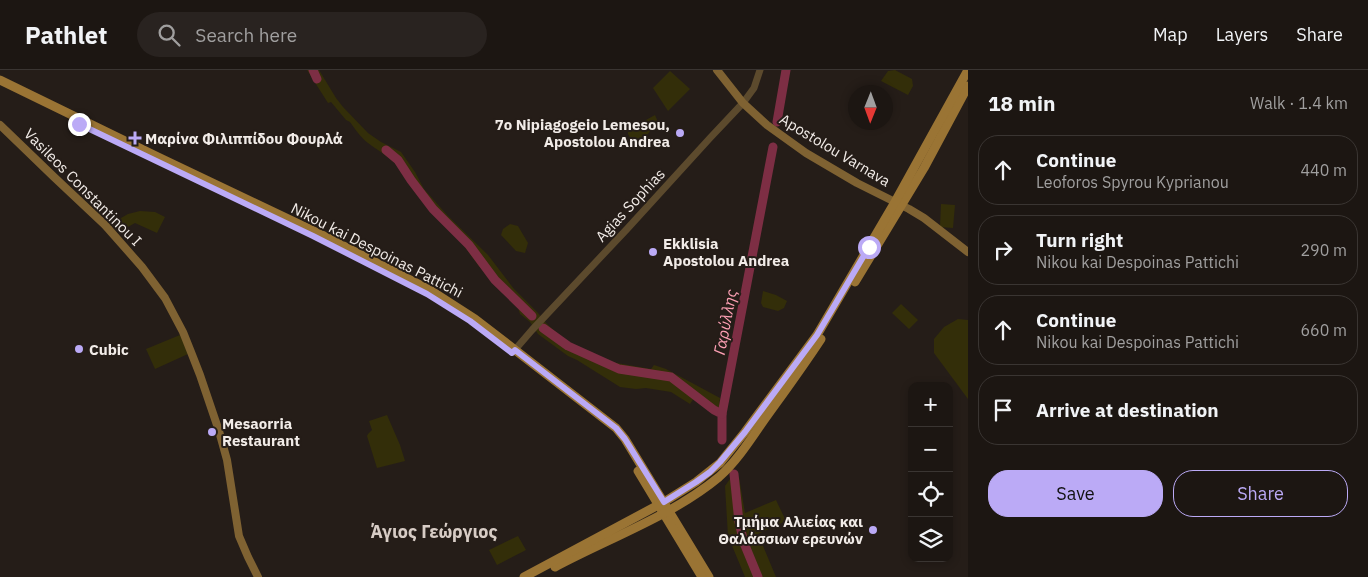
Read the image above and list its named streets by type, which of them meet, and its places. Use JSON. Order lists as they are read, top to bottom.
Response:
{
  "streets": {
    "main road": ["Apostolou Varnava", "Vasileos Constantinou I", "Nikou kai Despoinas Pattichi"],
    "street": ["Agias Sophias"]
  },
  "crossings": [
    ["Apostolou Varnava", "Agias Sophias"],
    ["Agias Sophias", "Nikou kai Despoinas Pattichi"]
  ],
  "districts": ["Άγιος Γεώργιος"],
  "water": ["Γαρύλλης"],
  "places": {
    "other": [
      "7o Nipiagogeio Lemesou, Apostolou Andrea",
      "Ekklisia Apostolou Andrea",
      "Cubic",
      "Mesaorria Restaurant",
      "Τμήμα Αλιείας και Θαλάσσιων ερευνών"
    ],
    "health": ["Μαρίνα Φιλιππίδου Φουρλά"]
  },
  "north": "bottom",
  "page": {
    "header": "Pathlet",
    "search": "Search here",
    "nav": ["Map", "Layers", "Share"],
    "heading": ["18 min", "Walk · 1.4 km"],
    "list": [
      ["Continue", "Leoforos Spyrou Kyprianou", "440 m"],
      ["Turn right", "Nikou kai Despoinas Pattichi", "290 m"],
      ["Continue", "Nikou kai Despoinas Pattichi", "660 m"],
      "Arrive at destination"
    ],
    "map_buttons": ["+", "−"],
    "buttons": ["Save", "Share"]
  }
}
